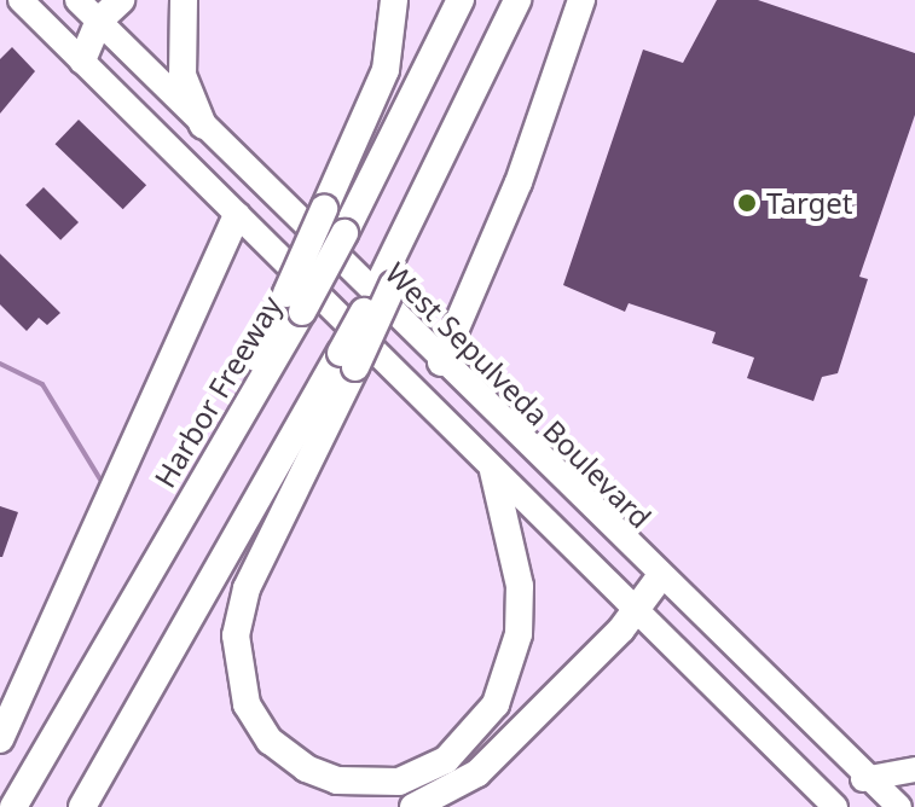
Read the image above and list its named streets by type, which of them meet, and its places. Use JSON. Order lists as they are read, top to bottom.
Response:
{
  "streets": {
    "highway": ["Harbor Freeway"],
    "main road": ["West Sepulveda Boulevard"]
  },
  "places": ["Target"]
}
